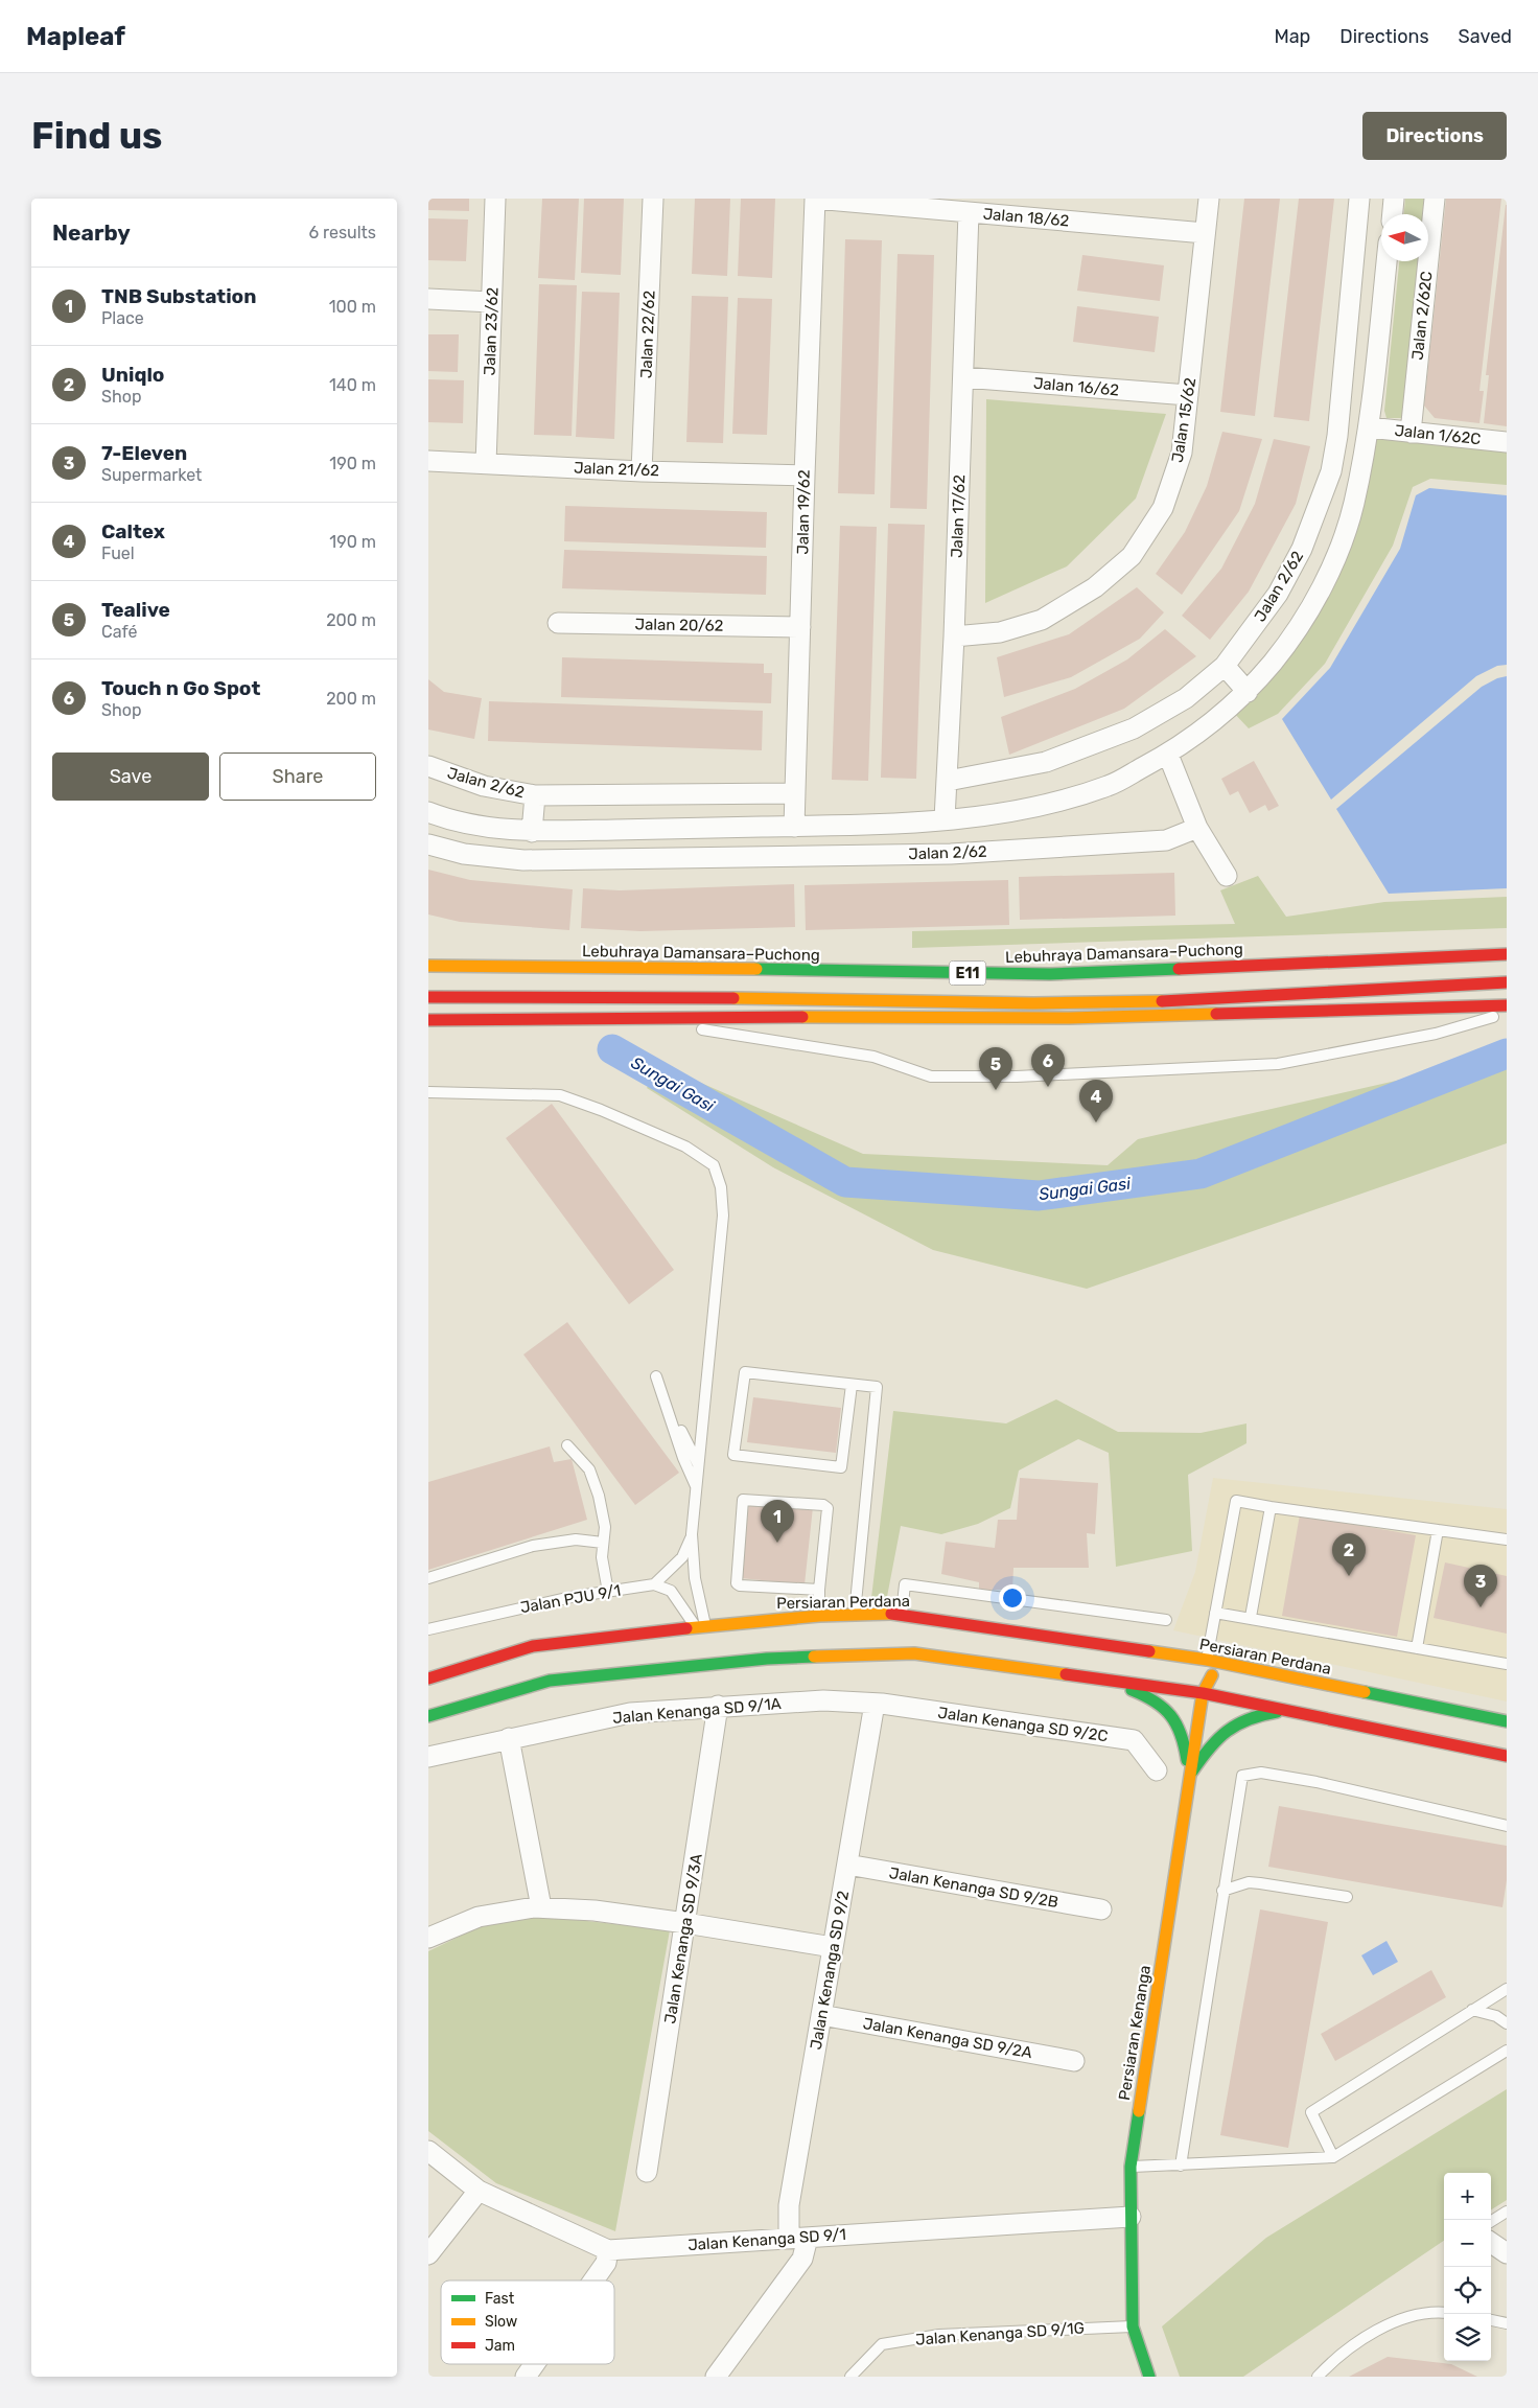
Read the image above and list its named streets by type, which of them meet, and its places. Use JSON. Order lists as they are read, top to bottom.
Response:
{
  "streets": {
    "main road": [
      "Lebuhraya Damansara–Puchong",
      "E11",
      "Persiaran Perdana",
      "Persiaran Kenanga"
    ],
    "street": [
      "Jalan 18/62",
      "Jalan 2/62C",
      "Jalan 23/62",
      "Jalan 22/62",
      "Jalan 16/62",
      "Jalan 15/62",
      "Jalan 1/62C",
      "Jalan 21/62",
      "Jalan 19/62",
      "Jalan 17/62",
      "Jalan 2/62",
      "Jalan 20/62",
      "Jalan Kenanga SD 9/1A",
      "Jalan Kenanga SD 9/2C",
      "Jalan Kenanga SD 9/2B",
      "Jalan Kenanga SD 9/3A",
      "Jalan Kenanga SD 9/2",
      "Jalan Kenanga SD 9/2A",
      "Jalan Kenanga SD 9/1"
    ],
    "lane": ["Jalan PJU 9/1", "Jalan Kenanga SD 9/1G"]
  },
  "crossings": [
    ["Jalan 18/62", "Jalan 15/62"],
    ["Jalan 18/62", "Jalan 19/62"],
    ["Jalan 18/62", "Jalan 17/62"],
    ["Jalan 2/62C", "Jalan 1/62C"],
    ["Jalan 23/62", "Jalan 21/62"],
    ["Jalan 22/62", "Jalan 21/62"],
    ["Jalan 16/62", "Jalan 15/62"],
    ["Jalan 16/62", "Jalan 17/62"],
    ["Jalan 15/62", "Jalan 17/62"],
    ["Jalan 1/62C", "Jalan 2/62"],
    ["Jalan 21/62", "Jalan 19/62"],
    ["Jalan 19/62", "Jalan 2/62"],
    ["Jalan 19/62", "Jalan 20/62"],
    ["Jalan 17/62", "Jalan 2/62"],
    ["Persiaran Perdana", "Persiaran Kenanga"],
    ["Jalan Kenanga SD 9/1A", "Jalan Kenanga SD 9/2C"],
    ["Jalan Kenanga SD 9/1A", "Jalan Kenanga SD 9/3A"],
    ["Jalan Kenanga SD 9/1A", "Jalan Kenanga SD 9/2"],
    ["Jalan Kenanga SD 9/2C", "Jalan Kenanga SD 9/2"],
    ["Jalan Kenanga SD 9/2B", "Jalan Kenanga SD 9/2"],
    ["Jalan Kenanga SD 9/2", "Jalan Kenanga SD 9/2A"],
    ["Jalan Kenanga SD 9/2", "Jalan Kenanga SD 9/1"],
    ["Persiaran Kenanga", "Jalan Kenanga SD 9/1"],
    ["Persiaran Kenanga", "Jalan Kenanga SD 9/1G"]
  ],
  "water": ["Sungai Gasi"],
  "legend": ["Fast", "Slow", "Jam"],
  "north": "left",
  "page": {
    "header": "Mapleaf",
    "nav": ["Map", "Directions", "Saved"],
    "buttons": [
      "Directions",
      ["Save", "Share"]
    ],
    "title": "Find us",
    "heading": ["Nearby", "6 results"],
    "list": [
      {
        "mark": "1",
        "name": "TNB Substation",
        "note": "Place",
        "value": "100 m"
      },
      {
        "mark": "2",
        "name": "Uniqlo",
        "note": "Shop",
        "value": "140 m"
      },
      {
        "mark": "3",
        "name": "7-Eleven",
        "note": "Supermarket",
        "value": "190 m"
      },
      {
        "mark": "4",
        "name": "Caltex",
        "note": "Fuel",
        "value": "190 m"
      },
      {
        "mark": "5",
        "name": "Tealive",
        "note": "Café",
        "value": "200 m"
      },
      {
        "mark": "6",
        "name": "Touch n Go Spot",
        "note": "Shop",
        "value": "200 m"
      }
    ],
    "pins": [
      "6",
      "5",
      "4",
      "1",
      "2",
      "3"
    ],
    "map_buttons": ["+", "−"]
  }
}
